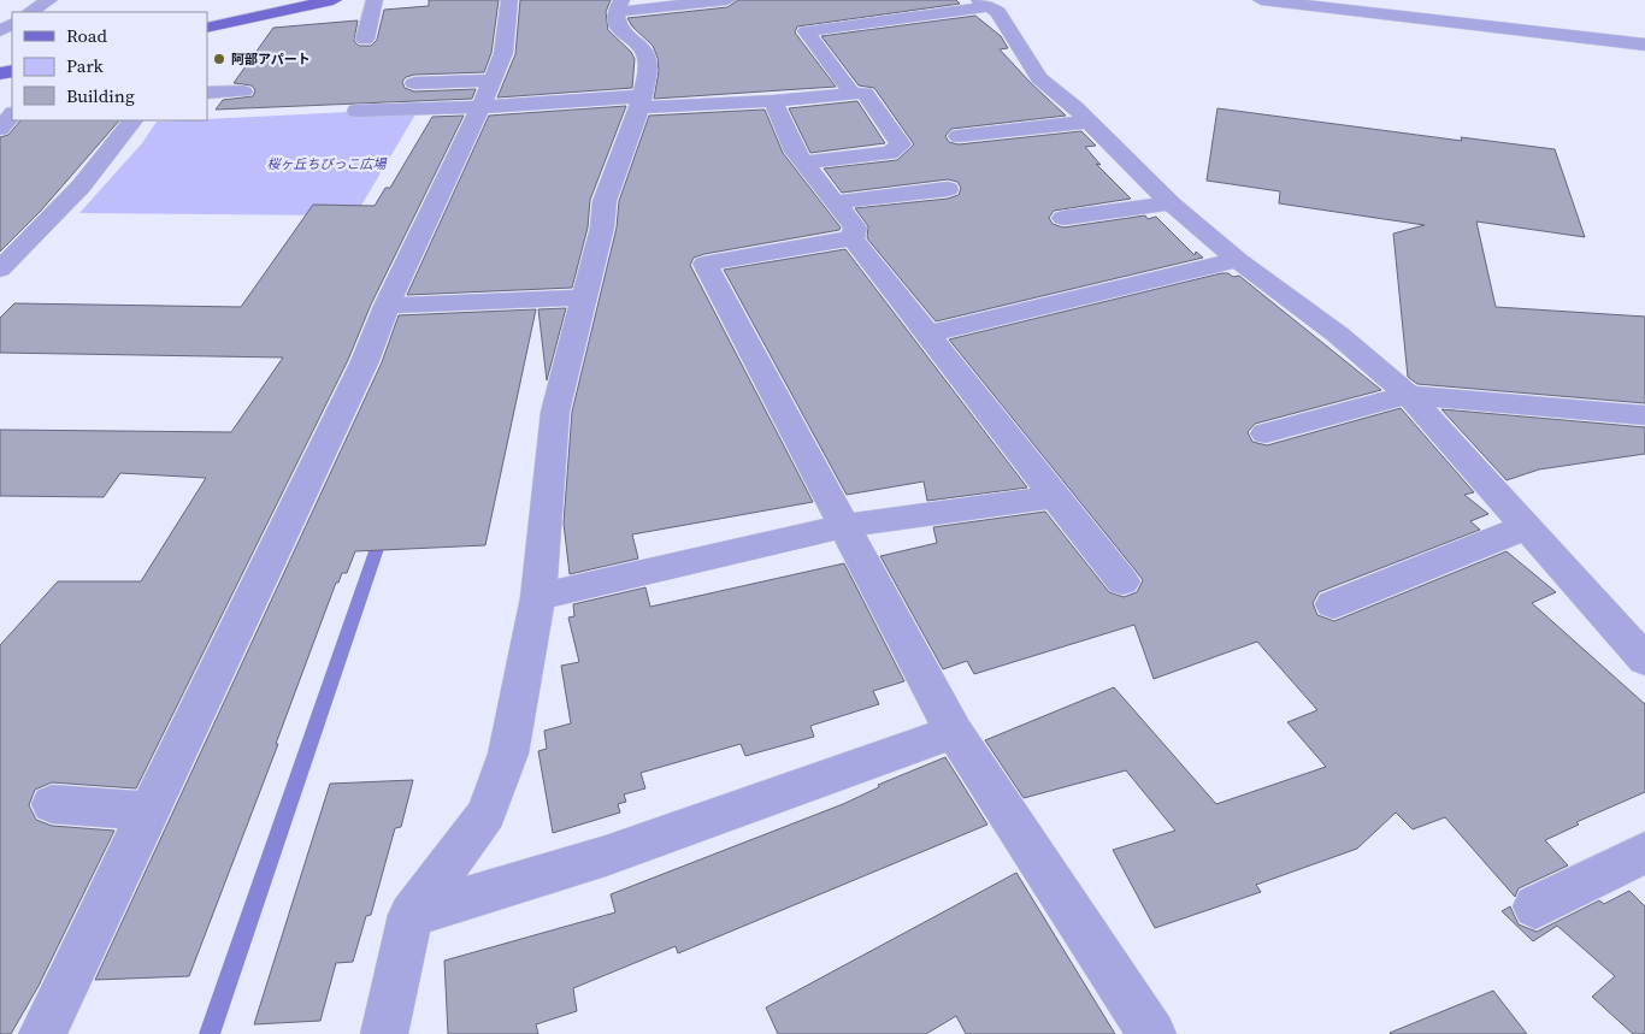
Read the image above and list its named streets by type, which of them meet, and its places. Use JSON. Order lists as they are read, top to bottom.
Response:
{
  "parks": ["桜ヶ丘ちびっこ広場"],
  "places": ["阿部アパート"],
  "legend": ["Road", "Park", "Building"]
}
